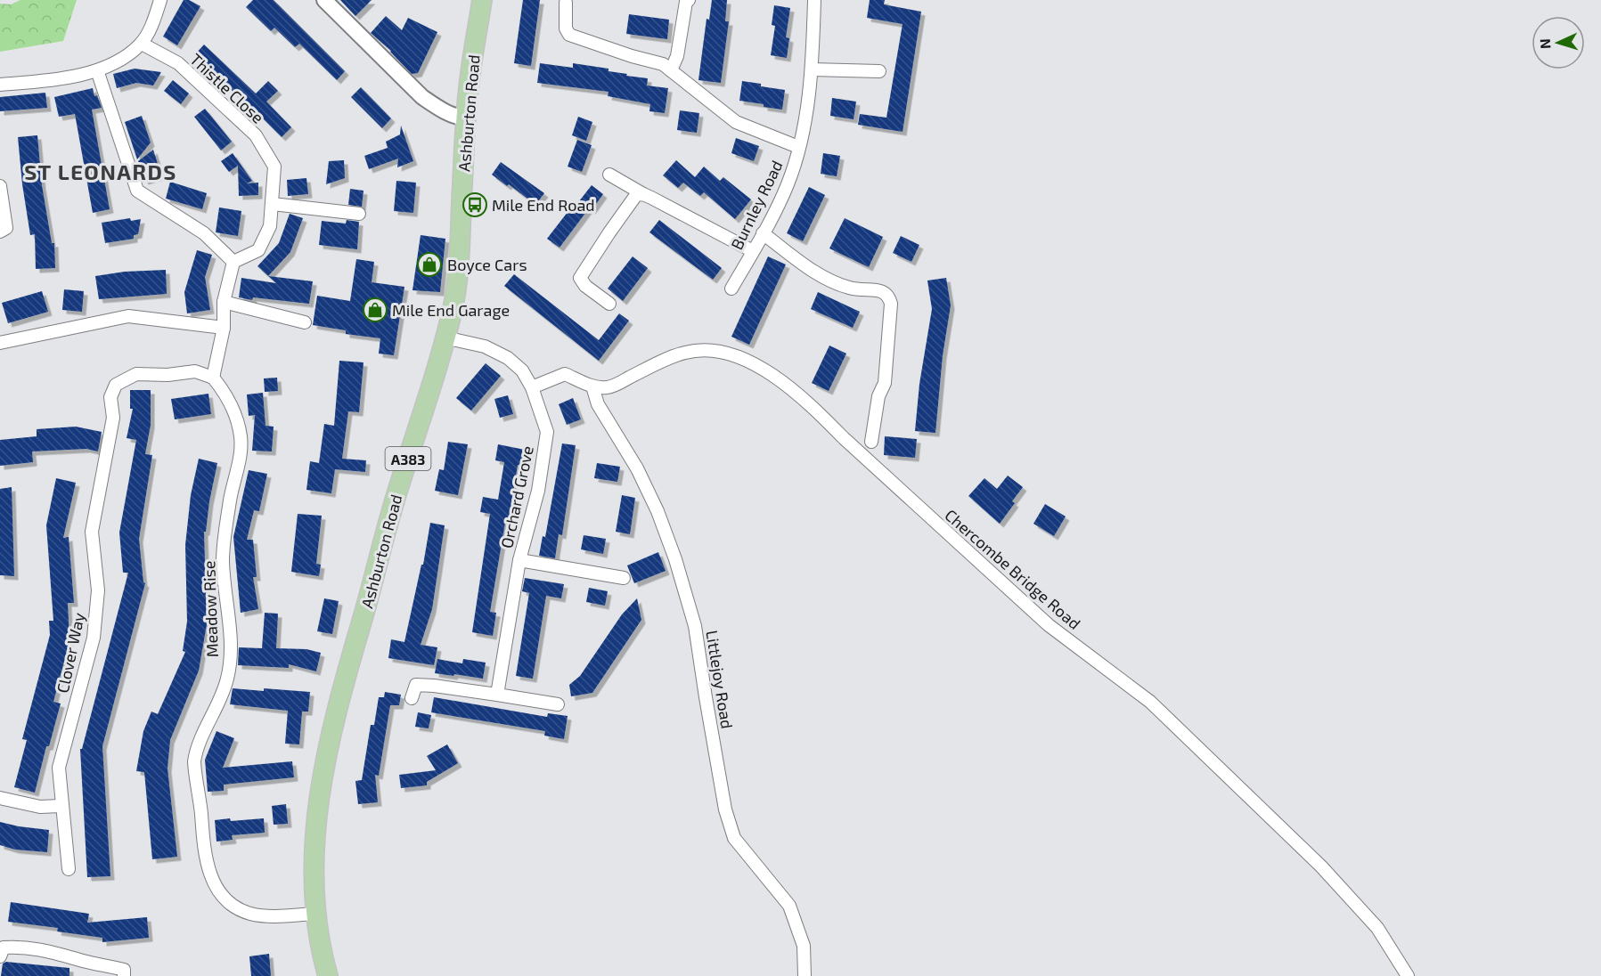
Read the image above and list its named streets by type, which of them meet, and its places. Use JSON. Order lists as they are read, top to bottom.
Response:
{
  "streets": {
    "main road": ["Ashburton Road", "A383"],
    "street": [
      "Thistle Close",
      "Burnley Road",
      "Orchard Grove",
      "Chercombe Bridge Road",
      "Meadow Rise",
      "Clover Way",
      "Littlejoy Road"
    ]
  },
  "crossings": [
    ["Ashburton Road", "Orchard Grove"],
    ["Ashburton Road", "Meadow Rise"],
    ["Chercombe Bridge Road", "Littlejoy Road"],
    ["Meadow Rise", "Clover Way"]
  ],
  "districts": ["ST LEONARDS"],
  "places": {
    "bus stop": ["Mile End Road"],
    "shop": ["Boyce Cars", "Mile End Garage"]
  },
  "north": "left"
}
